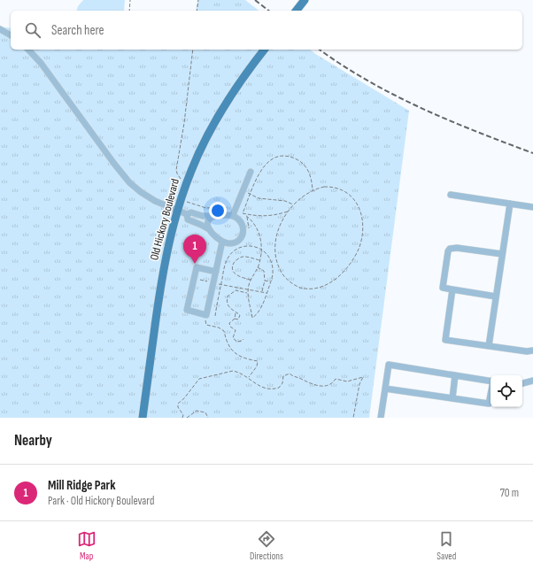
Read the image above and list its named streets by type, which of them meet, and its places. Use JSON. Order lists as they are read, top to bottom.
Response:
{
  "streets": {
    "main road": ["Old Hickory Boulevard"]
  },
  "page": {
    "search": "Search here",
    "pins": "1",
    "heading": "Nearby",
    "list": [
      {
        "mark": "1",
        "name": "Mill Ridge Park",
        "note": "Park · Old Hickory Boulevard",
        "value": "70 m"
      }
    ],
    "nav": ["Map", "Directions", "Saved"]
  }
}
